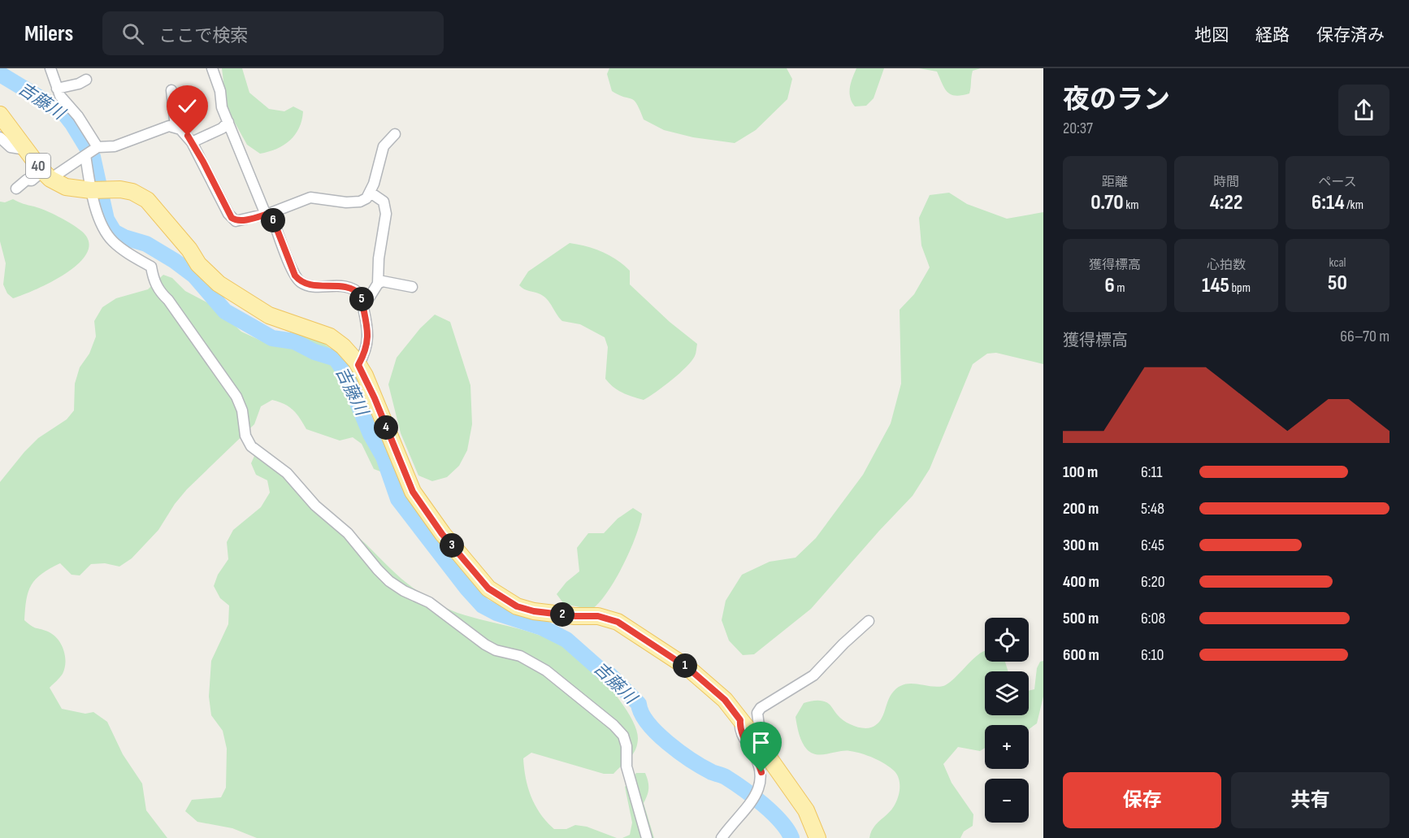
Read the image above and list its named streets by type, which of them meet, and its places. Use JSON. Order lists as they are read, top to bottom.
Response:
{
  "streets": {
    "main road": ["40"]
  },
  "water": ["吉藤川"],
  "page": {
    "header": "Milers",
    "search": "ここで検索",
    "nav": ["地図", "経路", "保存済み"],
    "heading": ["夜のラン", "20:37"],
    "stats": [
      ["距離", "0.70 km"],
      ["時間", "4:22"],
      ["ペース", "6:14 /km"],
      ["獲得標高", "6 m"],
      ["心拍数", "145 bpm"],
      ["kcal", "50"]
    ],
    "pins": [
      "6",
      "5",
      "4",
      "3",
      "2",
      "1"
    ],
    "chart": ["獲得標高", "66–70 m"],
    "list": [
      {
        "name": "100 m",
        "note": "6:11"
      },
      {
        "name": "200 m",
        "note": "5:48"
      },
      {
        "name": "300 m",
        "note": "6:45"
      },
      {
        "name": "400 m",
        "note": "6:20"
      },
      {
        "name": "500 m",
        "note": "6:08"
      },
      {
        "name": "600 m",
        "note": "6:10"
      }
    ],
    "map_buttons": ["+", "−"],
    "buttons": ["保存", "共有"]
  }
}
